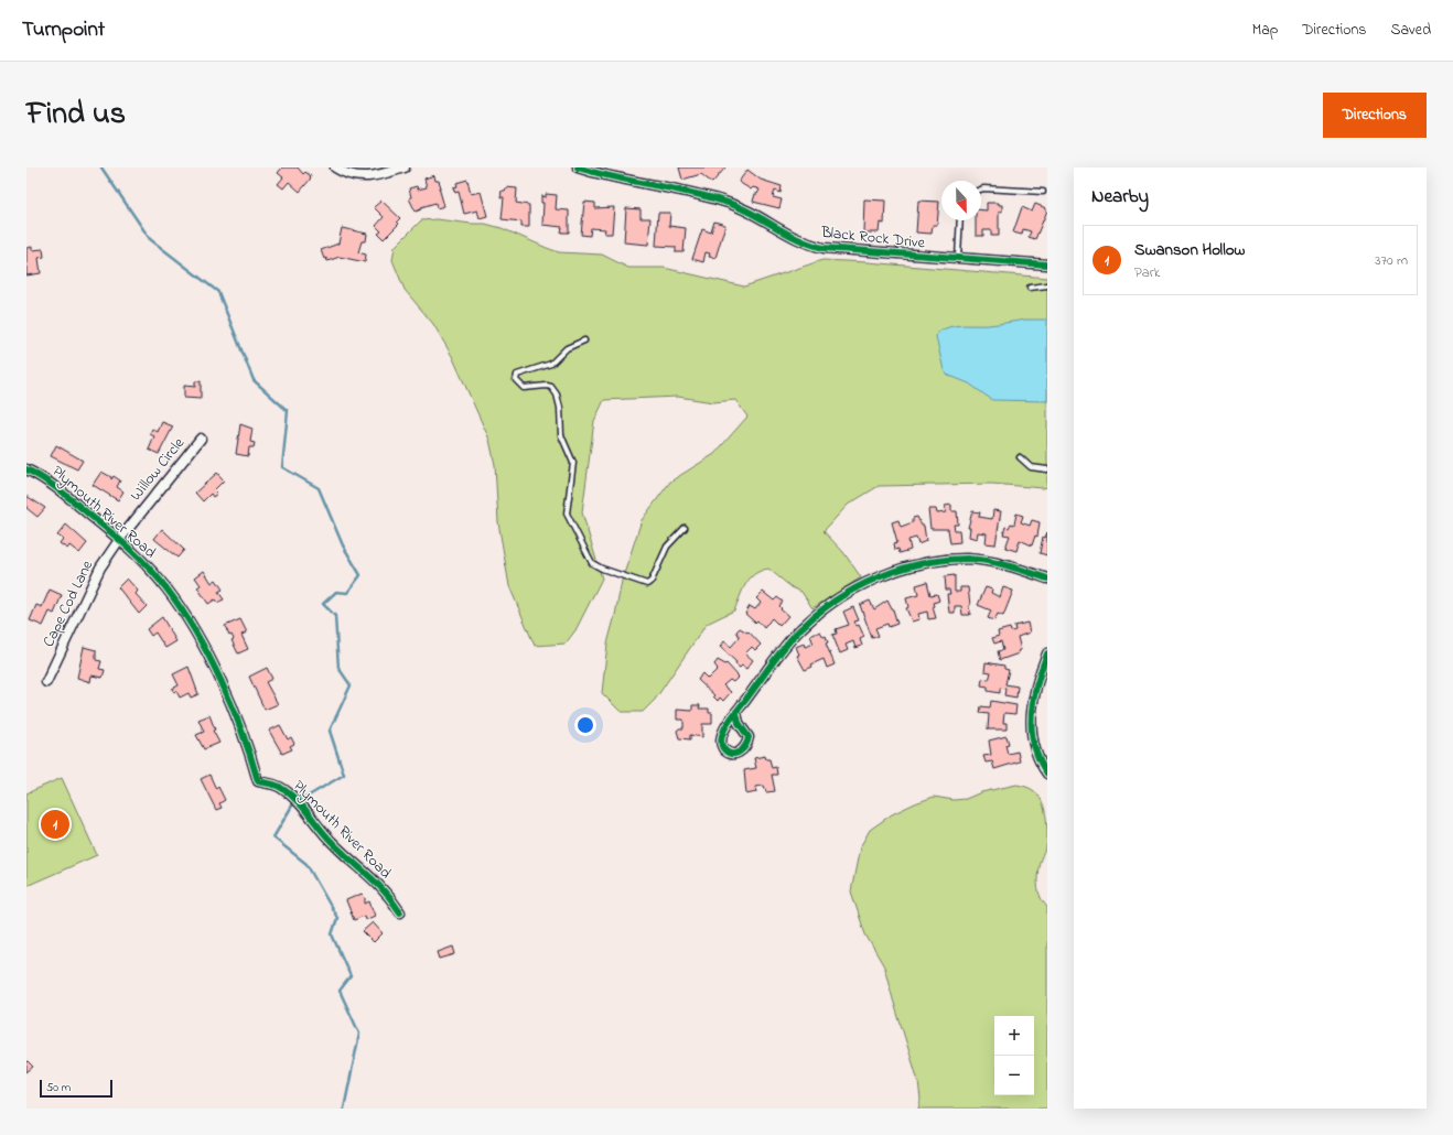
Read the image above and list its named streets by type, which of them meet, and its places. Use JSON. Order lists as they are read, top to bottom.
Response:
{
  "streets": {
    "street": [
      "Black Rock Drive",
      "Willow Circle",
      "Plymouth River Road",
      "Cape Cod Lane"
    ]
  },
  "crossings": [
    ["Willow Circle", "Plymouth River Road"],
    ["Willow Circle", "Cape Cod Lane"],
    ["Plymouth River Road", "Cape Cod Lane"]
  ],
  "scale_bar": "50 m",
  "north": "bottom",
  "page": {
    "header": "Turnpoint",
    "nav": ["Map", "Directions", "Saved"],
    "title": "Find us",
    "buttons": "Directions",
    "heading": "Nearby",
    "list": [
      {
        "mark": "1",
        "name": "Swanson Hollow",
        "note": "Park",
        "value": "370 m"
      }
    ],
    "pins": "1",
    "map_buttons": ["+", "−"],
    "scale": "50 m"
  }
}
